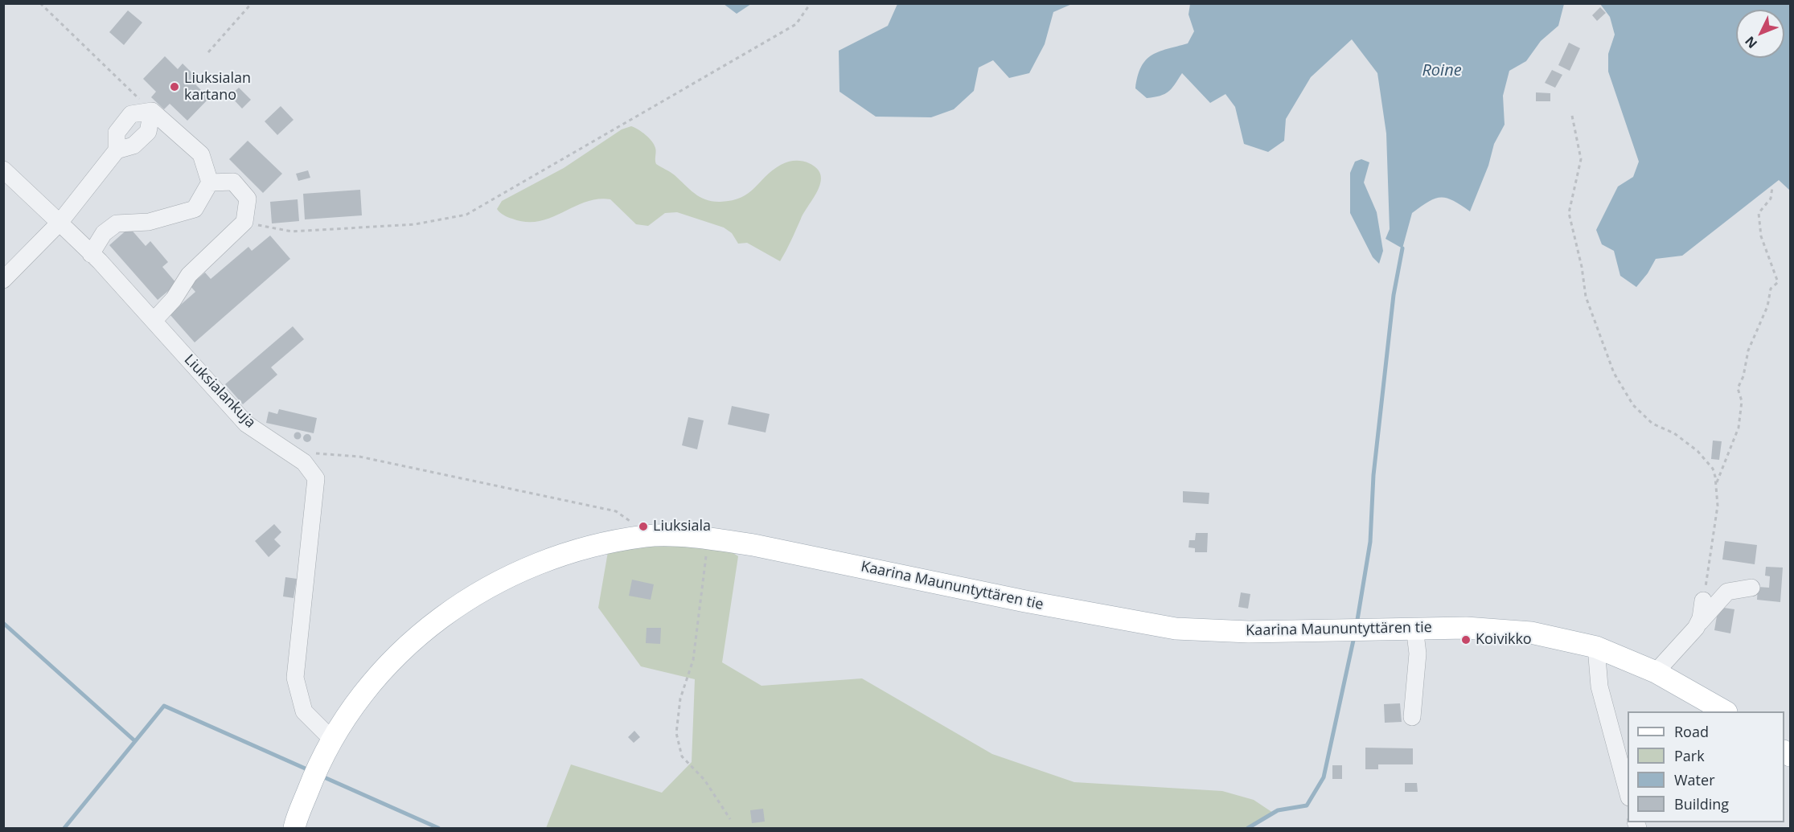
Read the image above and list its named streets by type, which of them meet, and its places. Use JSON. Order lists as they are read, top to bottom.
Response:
{
  "streets": {
    "main road": ["Kaarina Maununtyttären tie"],
    "street": ["Liuksialankuja"]
  },
  "crossings": [
    ["Liuksialankuja", "Kaarina Maununtyttären tie"]
  ],
  "water": ["Roine"],
  "places": ["Liuksialan kartano", "Liuksiala", "Koivikko"],
  "legend": [
    "Road",
    "Park",
    "Water",
    "Building"
  ],
  "north": "bottom left"
}
